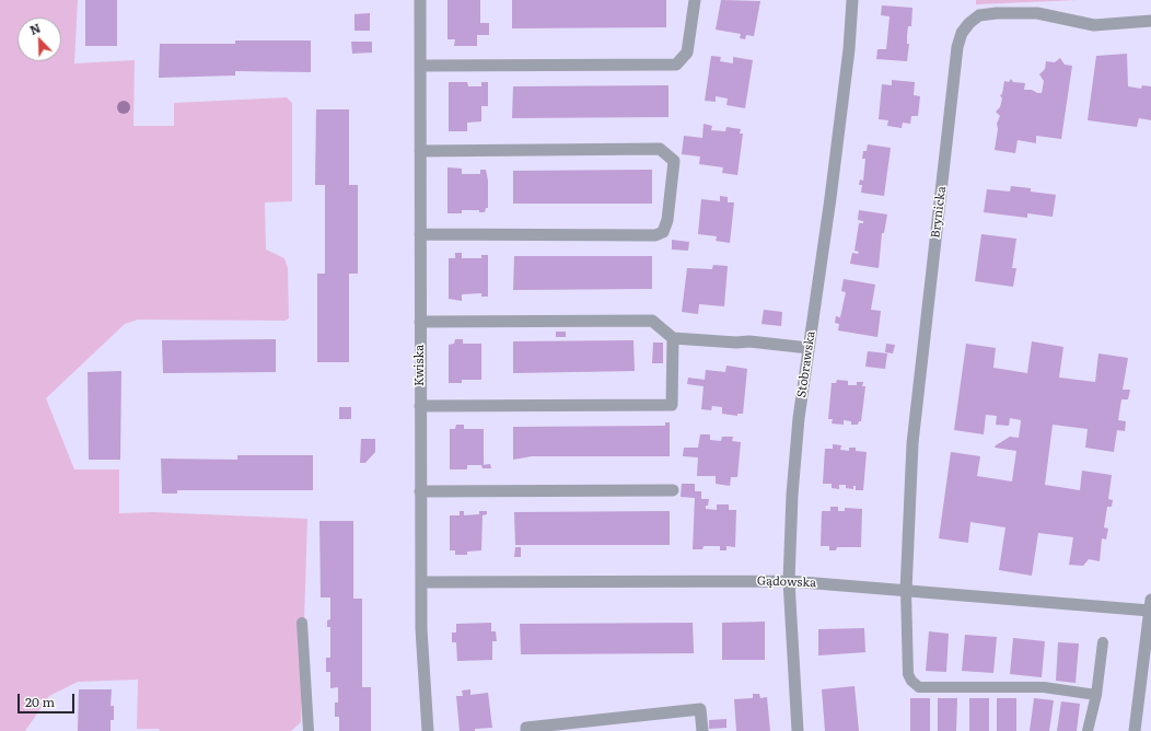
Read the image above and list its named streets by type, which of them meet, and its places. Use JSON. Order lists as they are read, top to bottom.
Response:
{
  "streets": {
    "street": [
      "Brynicka",
      "Stobrawska",
      "Kwiska",
      "Gądowska"
    ]
  },
  "crossings": [
    ["Brynicka", "Gądowska"],
    ["Stobrawska", "Gądowska"],
    ["Kwiska", "Gądowska"]
  ],
  "scale_bar": "20 m",
  "north": "top left"
}
